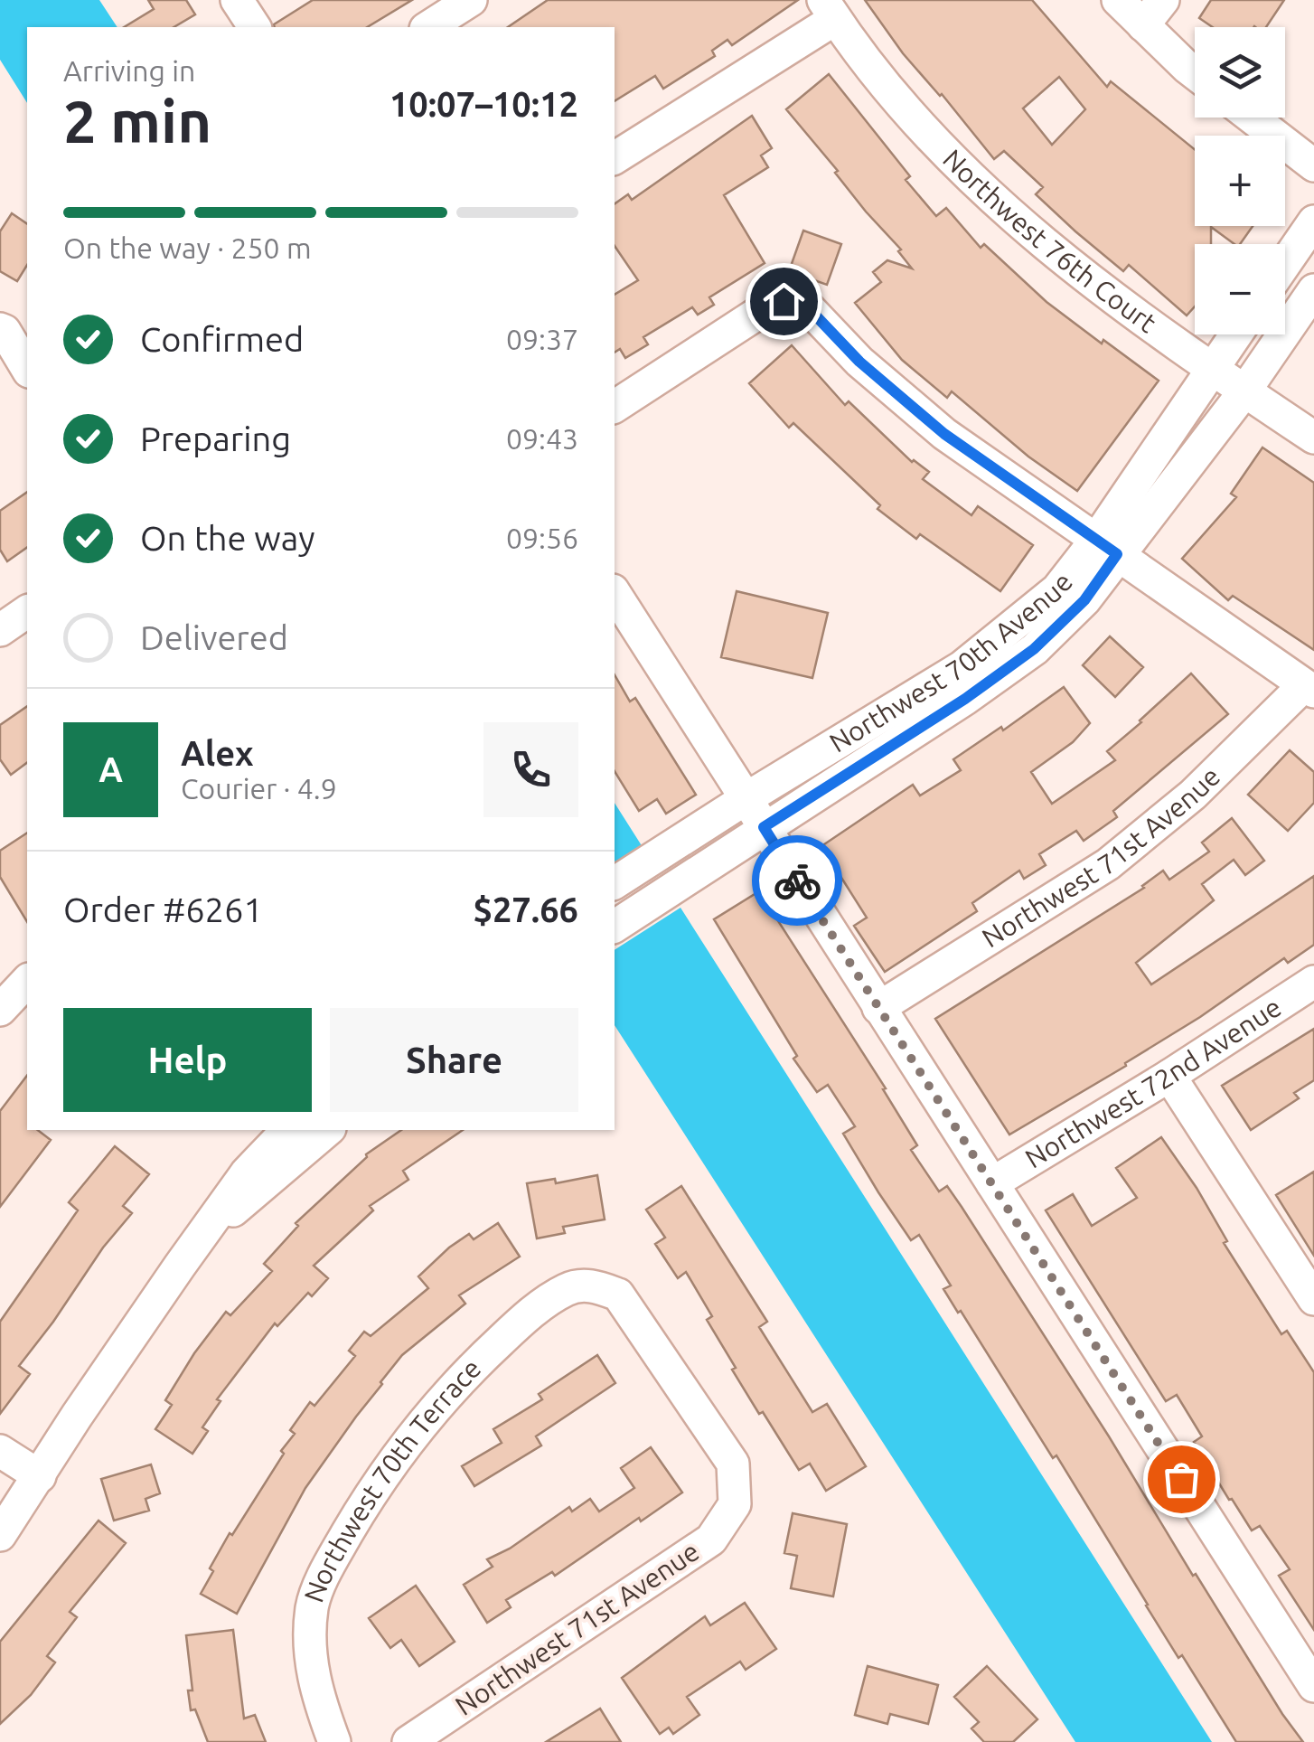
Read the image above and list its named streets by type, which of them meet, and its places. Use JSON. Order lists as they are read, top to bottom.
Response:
{
  "streets": {
    "street": [
      "Northwest 76th Court",
      "Northwest 70th Avenue",
      "Northwest 71st Avenue",
      "Northwest 72nd Avenue",
      "Northwest 70th Terrace"
    ]
  },
  "crossings": [
    ["Northwest 76th Court", "Northwest 70th Avenue"],
    ["Northwest 71st Avenue", "Northwest 70th Terrace"]
  ],
  "page": {
    "map_buttons": ["+", "−"],
    "heading": ["2 min", "Arriving in", "10:07–10:12"],
    "panel": [
      "Alex",
      "Courier · 4.9",
      "Order #6261",
      "$27.66"
    ],
    "bar": "On the way · 250 m",
    "list": [
      ["Confirmed", "09:37"],
      ["Preparing", "09:43"],
      ["On the way", "09:56"],
      "Delivered"
    ],
    "round": "A",
    "buttons": ["Help", "Share"]
  }
}
